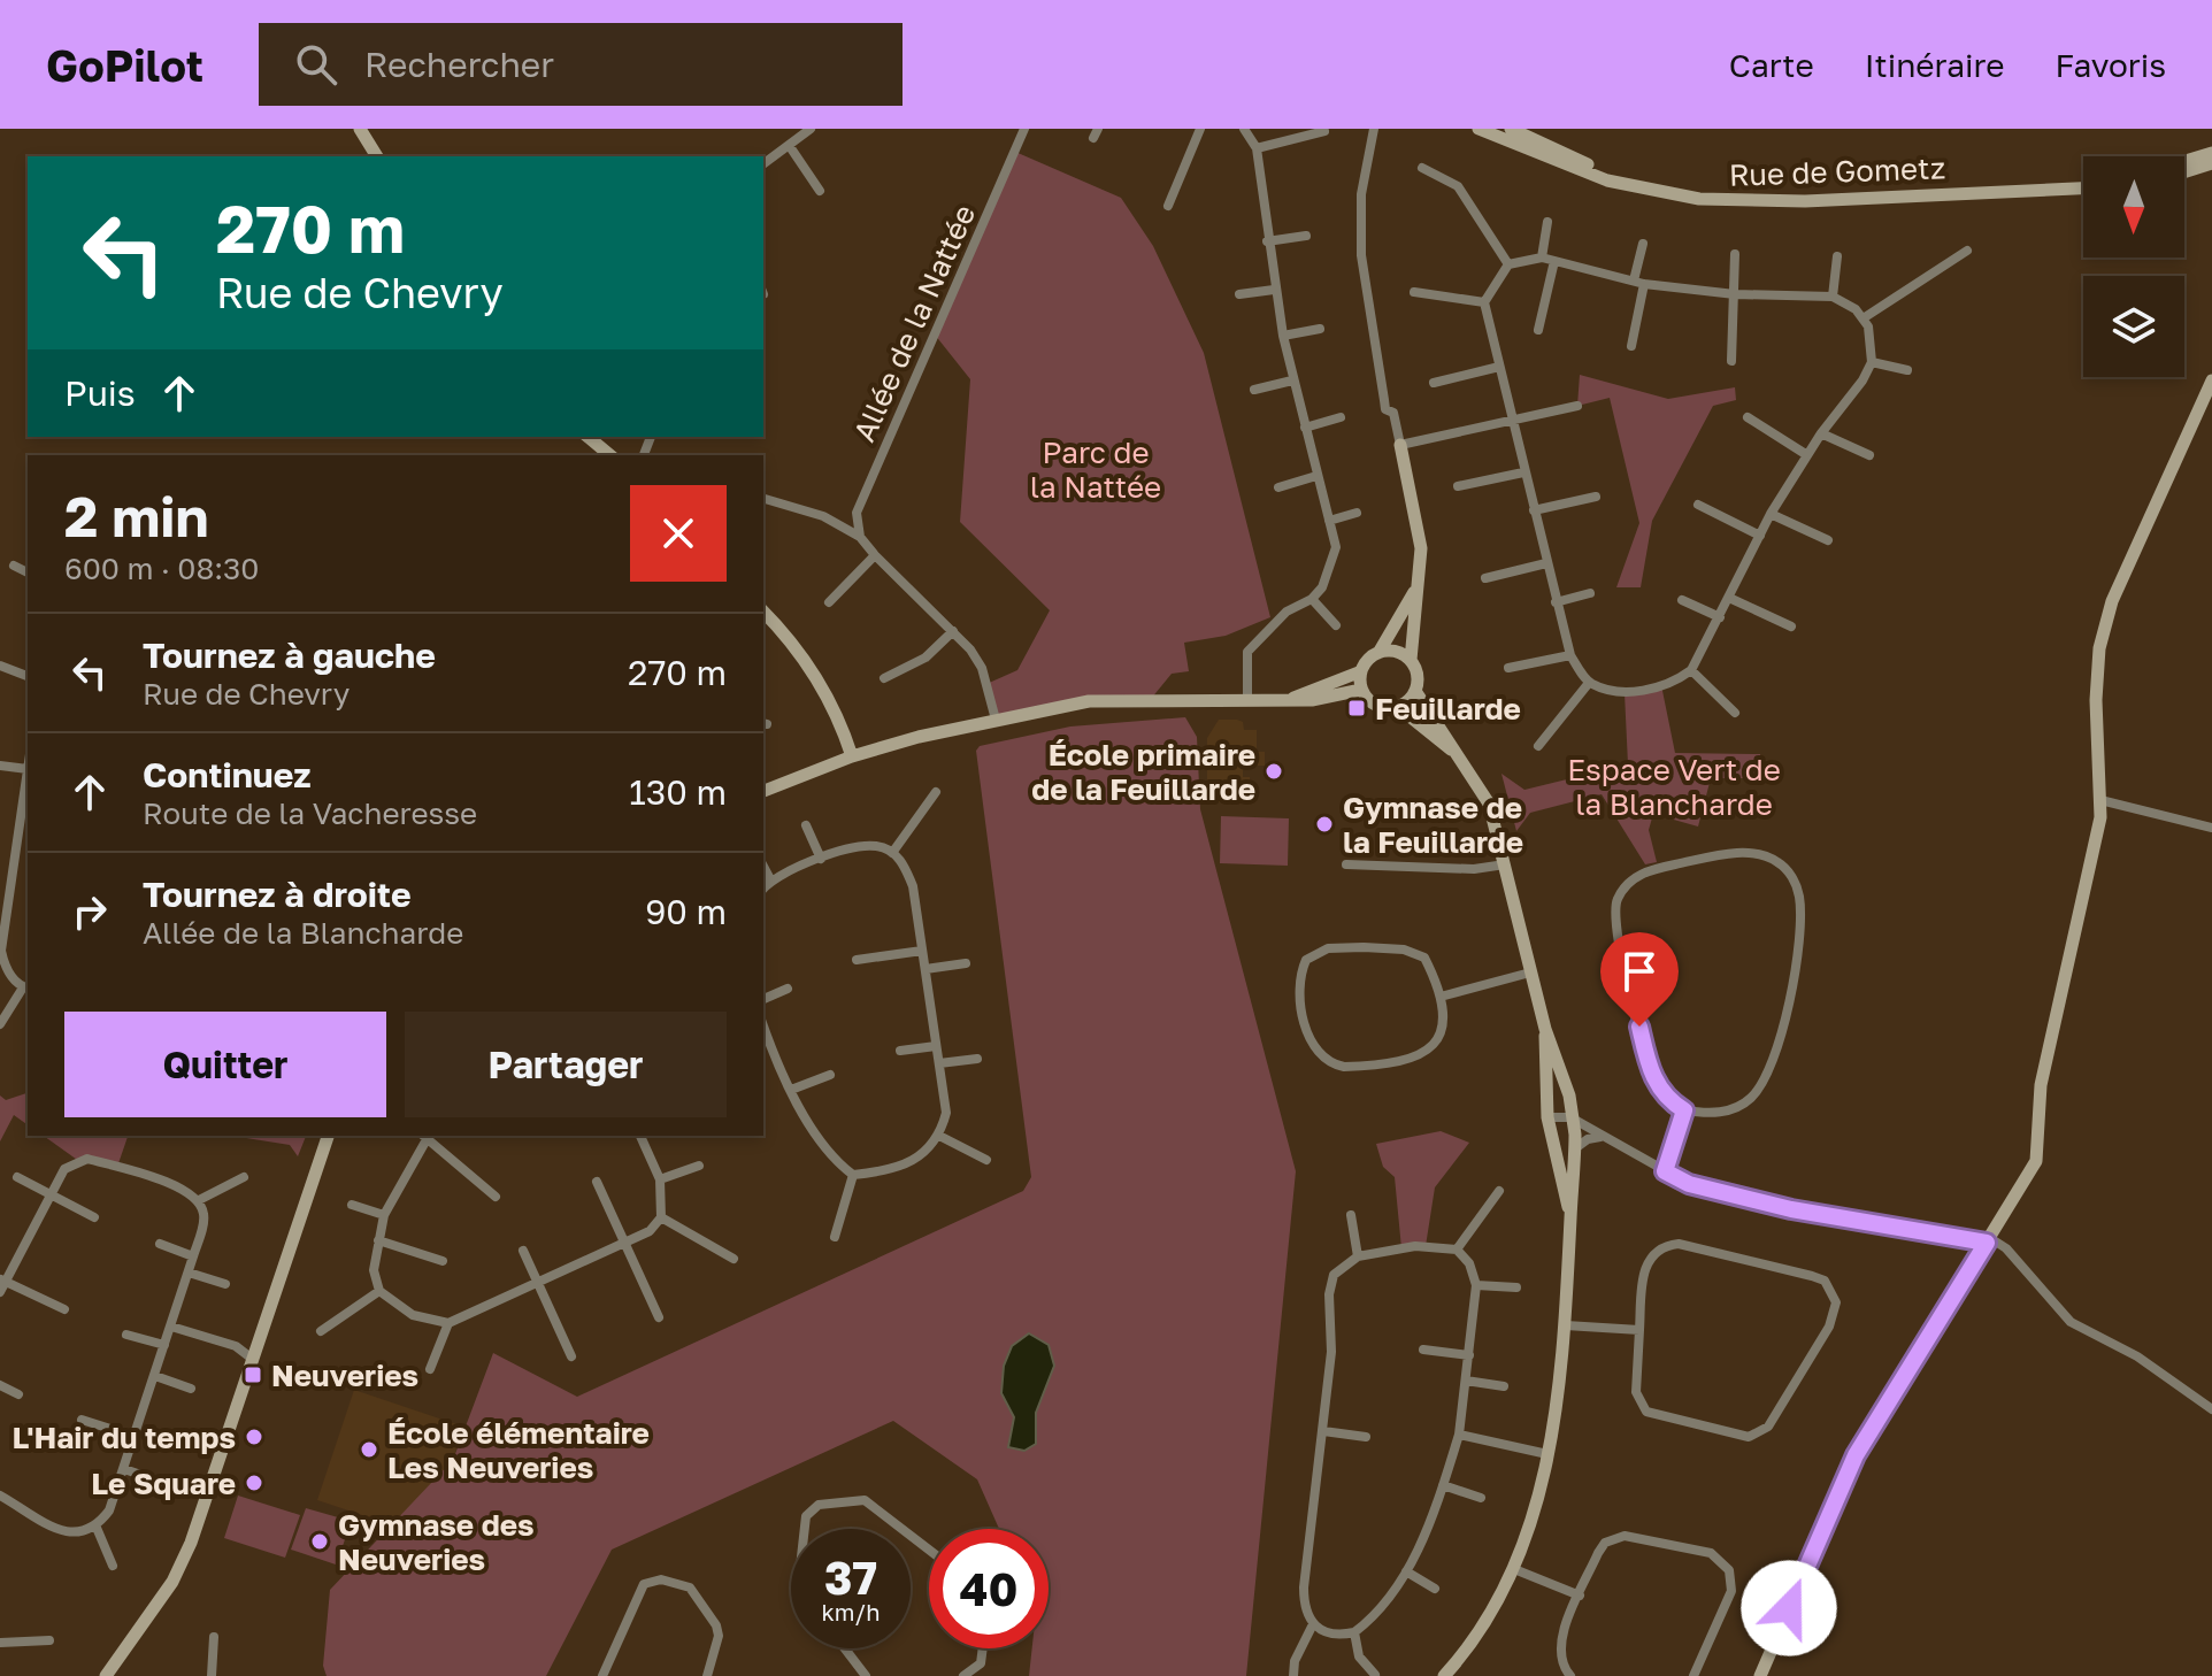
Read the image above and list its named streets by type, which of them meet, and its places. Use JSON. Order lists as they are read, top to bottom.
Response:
{
  "streets": {
    "street": ["Rue de Gometz", "Allée de la Nattée"]
  },
  "parks": ["Parc de la Nattée", "Espace Vert de la Blancharde"],
  "places": {
    "transit": ["Feuillarde", "Neuveries"],
    "other": [
      "École primaire de la Feuillarde",
      "Gymnase de la Feuillarde",
      "L'Hair du temps",
      "École élémentaire Les Neuveries",
      "Le Square",
      "Gymnase des Neuveries"
    ]
  },
  "north": "bottom",
  "page": {
    "header": "GoPilot",
    "search": "Rechercher",
    "nav": ["Carte", "Itinéraire", "Favoris"],
    "turn": ["270 m", "Rue de Chevry"],
    "then": "Puis",
    "heading": ["2 min", "600 m · 08:30"],
    "list": [
      {
        "name": "Tournez à gauche",
        "note": "Rue de Chevry",
        "value": "270 m"
      },
      {
        "name": "Continuez",
        "note": "Route de la Vacheresse",
        "value": "130 m"
      },
      {
        "name": "Tournez à droite",
        "note": "Allée de la Blancharde",
        "value": "90 m"
      }
    ],
    "buttons": ["Quitter", "Partager"],
    "speed": "37 km/h",
    "limit": "40"
  }
}
